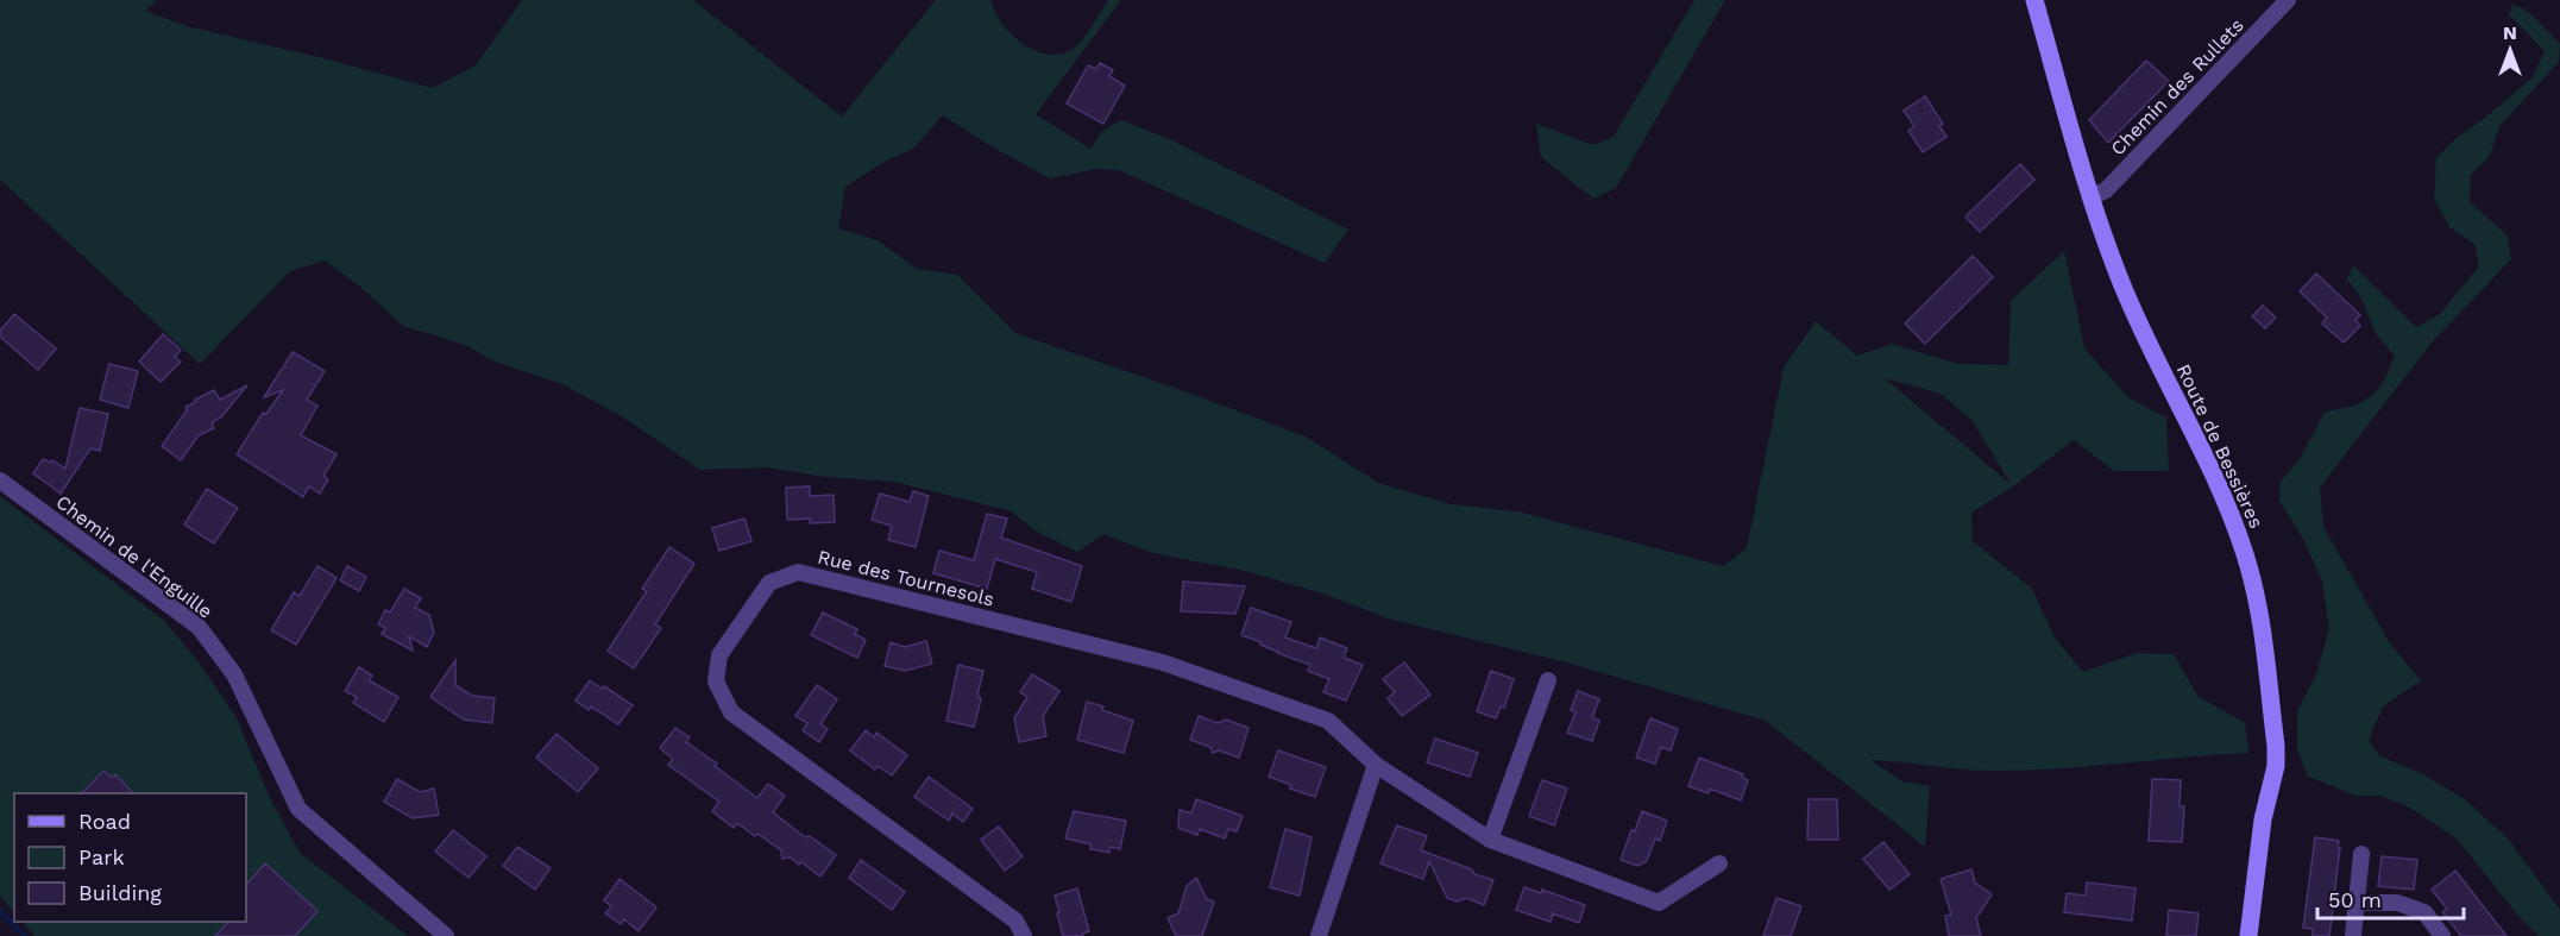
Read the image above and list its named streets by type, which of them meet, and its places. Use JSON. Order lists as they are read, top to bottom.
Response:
{
  "streets": {
    "main road": ["Route de Bessières"],
    "street": ["Chemin des Rullets", "Chemin de l'Enguille", "Rue des Tournesols"]
  },
  "crossings": [
    ["Chemin des Rullets", "Route de Bessières"]
  ],
  "legend": ["Road", "Park", "Building"],
  "scale_bar": "50 m",
  "north": "top"
}
